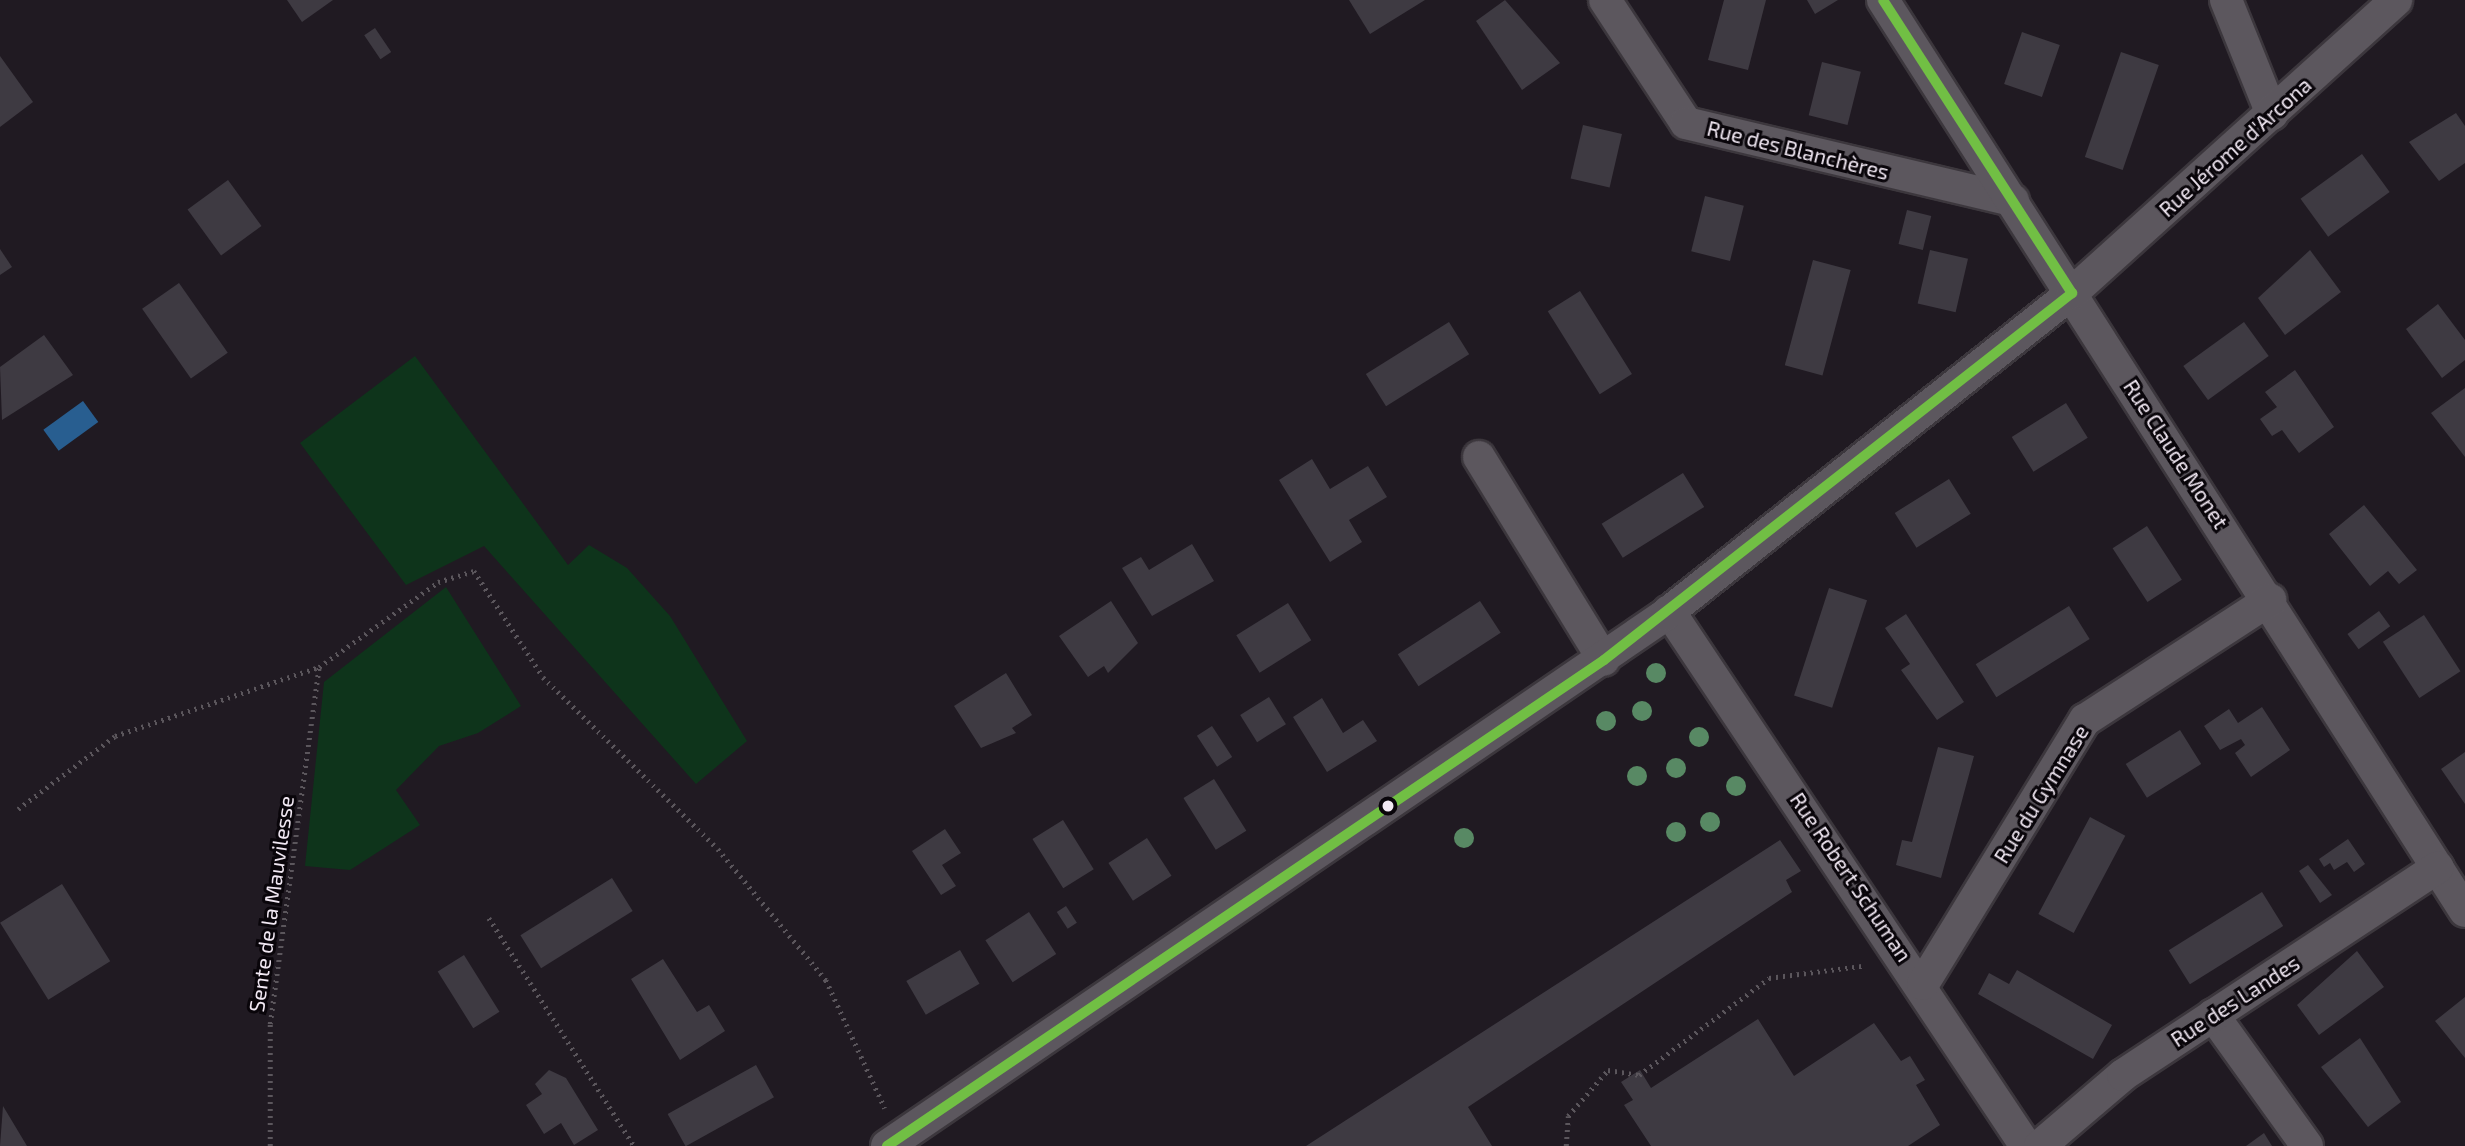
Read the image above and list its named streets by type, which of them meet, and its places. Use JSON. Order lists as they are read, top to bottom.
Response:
{
  "streets": {
    "street": [
      "Rue Jérome d'Arcona",
      "Rue des Blanchères",
      "Rue Claude Monet",
      "Rue du Gymnase",
      "Rue Robert Schuman",
      "Rue des Landes"
    ],
    "path": ["Sente de la Mauvilesse"]
  },
  "crossings": [
    ["Rue Jérome d'Arcona", "Rue Claude Monet"],
    ["Rue Jérome d'Arcona", "Rue Robert Schuman"],
    ["Rue des Blanchères", "Rue Claude Monet"],
    ["Rue Claude Monet", "Rue du Gymnase"],
    ["Rue Claude Monet", "Rue des Landes"],
    ["Rue du Gymnase", "Rue Robert Schuman"]
  ]
}
